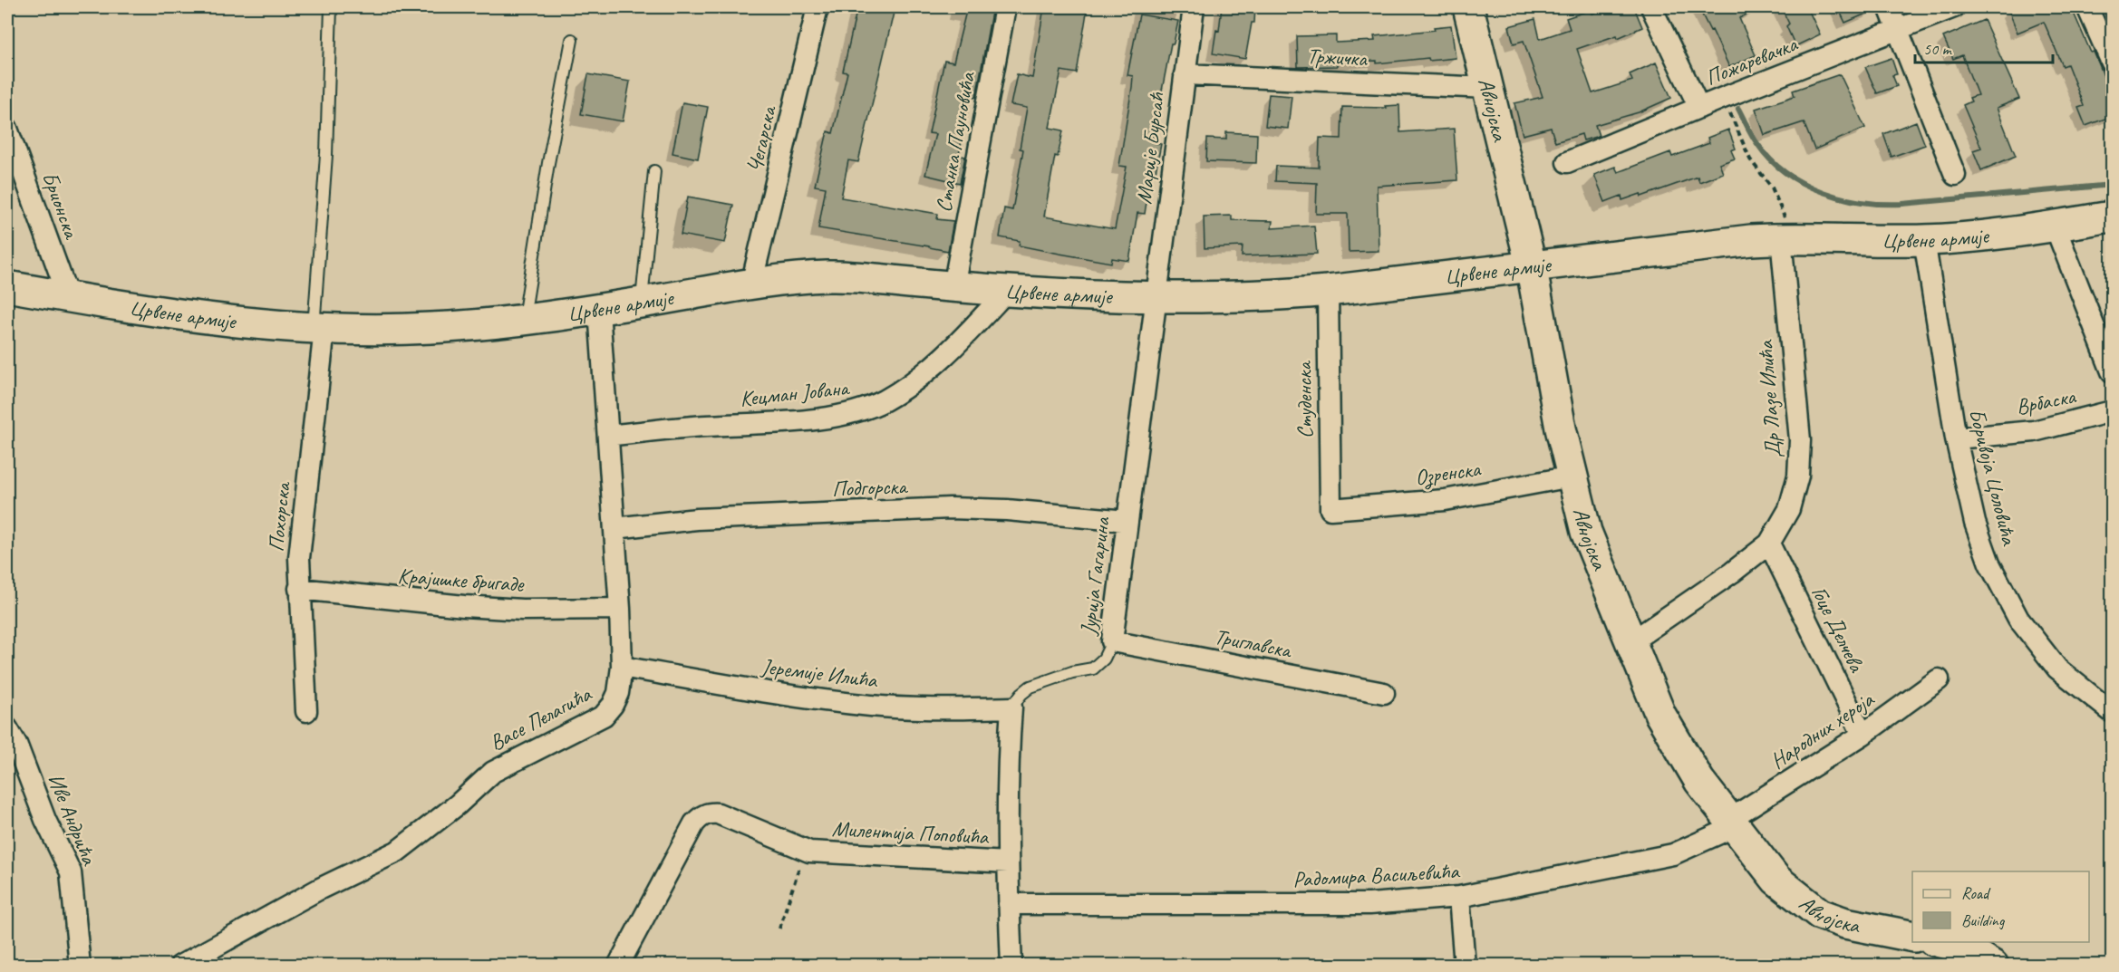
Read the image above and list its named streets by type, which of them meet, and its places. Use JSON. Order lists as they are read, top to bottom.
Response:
{
  "streets": {
    "main road": ["Авнојска", "Црвене армије"],
    "street": [
      "Тржичка",
      "Пожаревачка",
      "Чегарска",
      "Станка Пауновића",
      "Марије Бурсаћ",
      "Брионска",
      "Кецман Јована",
      "Др Лазе Илића",
      "Студенска",
      "Врбаска",
      "Озренска",
      "Боривоја Цоловића",
      "Подгорска",
      "Похорска",
      "Јурија Гагарина",
      "Крајишке бригаде",
      "Гоце Делчева",
      "Триглавска",
      "Јеремије Илића",
      "Васе Пелагића",
      "Народних хероја",
      "Иве Андрића",
      "Милентија Поповића",
      "Радомира Васиљевића"
    ]
  },
  "crossings": [
    ["Тржичка", "Авнојска"],
    ["Тржичка", "Марије Бурсаћ"],
    ["Авнојска", "Црвене армије"],
    ["Авнојска", "Др Лазе Илића"],
    ["Авнојска", "Озренска"],
    ["Авнојска", "Народних хероја"],
    ["Авнојска", "Радомира Васиљевића"],
    ["Чегарска", "Црвене армије"],
    ["Станка Пауновића", "Црвене армије"],
    ["Марије Бурсаћ", "Црвене армије"],
    ["Марије Бурсаћ", "Јурија Гагарина"],
    ["Брионска", "Црвене армије"],
    ["Црвене армије", "Кецман Јована"],
    ["Црвене армије", "Др Лазе Илића"],
    ["Црвене армије", "Студенска"],
    ["Црвене армије", "Боривоја Цоловића"],
    ["Црвене армије", "Похорска"],
    ["Црвене армије", "Јурија Гагарина"],
    ["Црвене армије", "Васе Пелагића"],
    ["Кецман Јована", "Васе Пелагића"],
    ["Др Лазе Илића", "Гоце Делчева"],
    ["Студенска", "Озренска"],
    ["Врбаска", "Боривоја Цоловића"],
    ["Подгорска", "Јурија Гагарина"],
    ["Подгорска", "Васе Пелагића"],
    ["Похорска", "Крајишке бригаде"],
    ["Јурија Гагарина", "Триглавска"],
    ["Јурија Гагарина", "Јеремије Илића"],
    ["Крајишке бригаде", "Васе Пелагића"],
    ["Гоце Делчева", "Народних хероја"],
    ["Јеремије Илића", "Васе Пелагића"],
    ["Народних хероја", "Радомира Васиљевића"]
  ],
  "legend": ["Road", "Building"],
  "scale_bar": "50 m"
}
